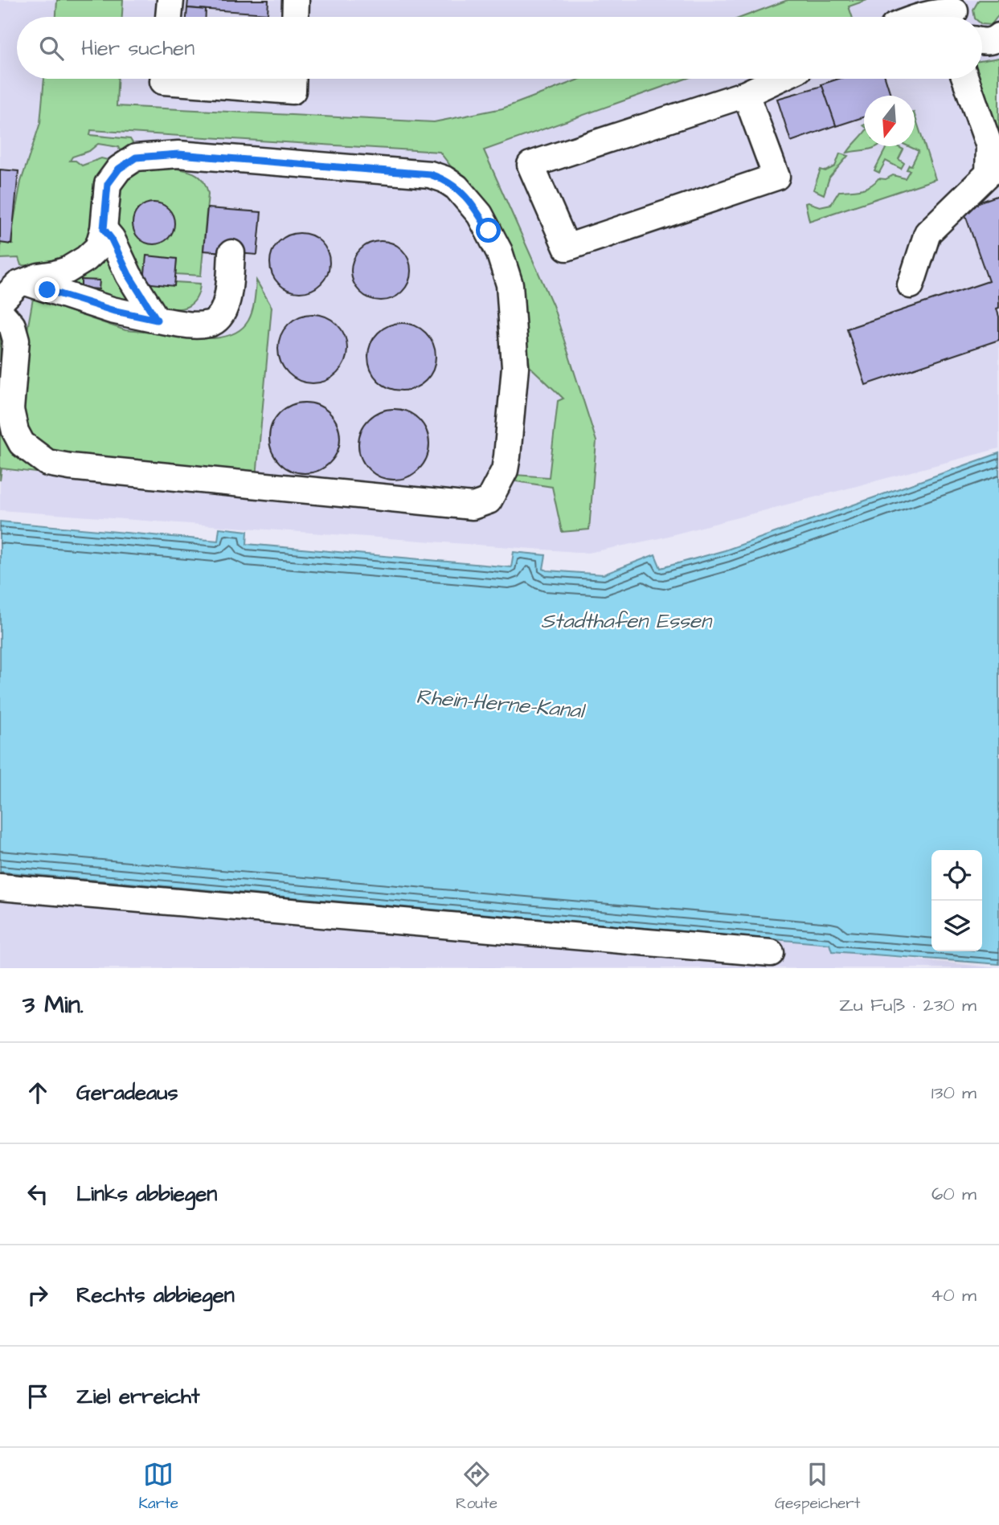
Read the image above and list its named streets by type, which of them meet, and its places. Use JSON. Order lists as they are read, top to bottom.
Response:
{
  "water": ["Stadthafen Essen", "Rhein-Herne-Kanal"],
  "north": "bottom",
  "page": {
    "search": "Hier suchen",
    "heading": ["3 Min.", "Zu Fuß · 230 m"],
    "list": [
      ["Geradeaus", "130 m"],
      ["Links abbiegen", "60 m"],
      ["Rechts abbiegen", "40 m"],
      "Ziel erreicht"
    ],
    "nav": ["Karte", "Route", "Gespeichert"]
  }
}
